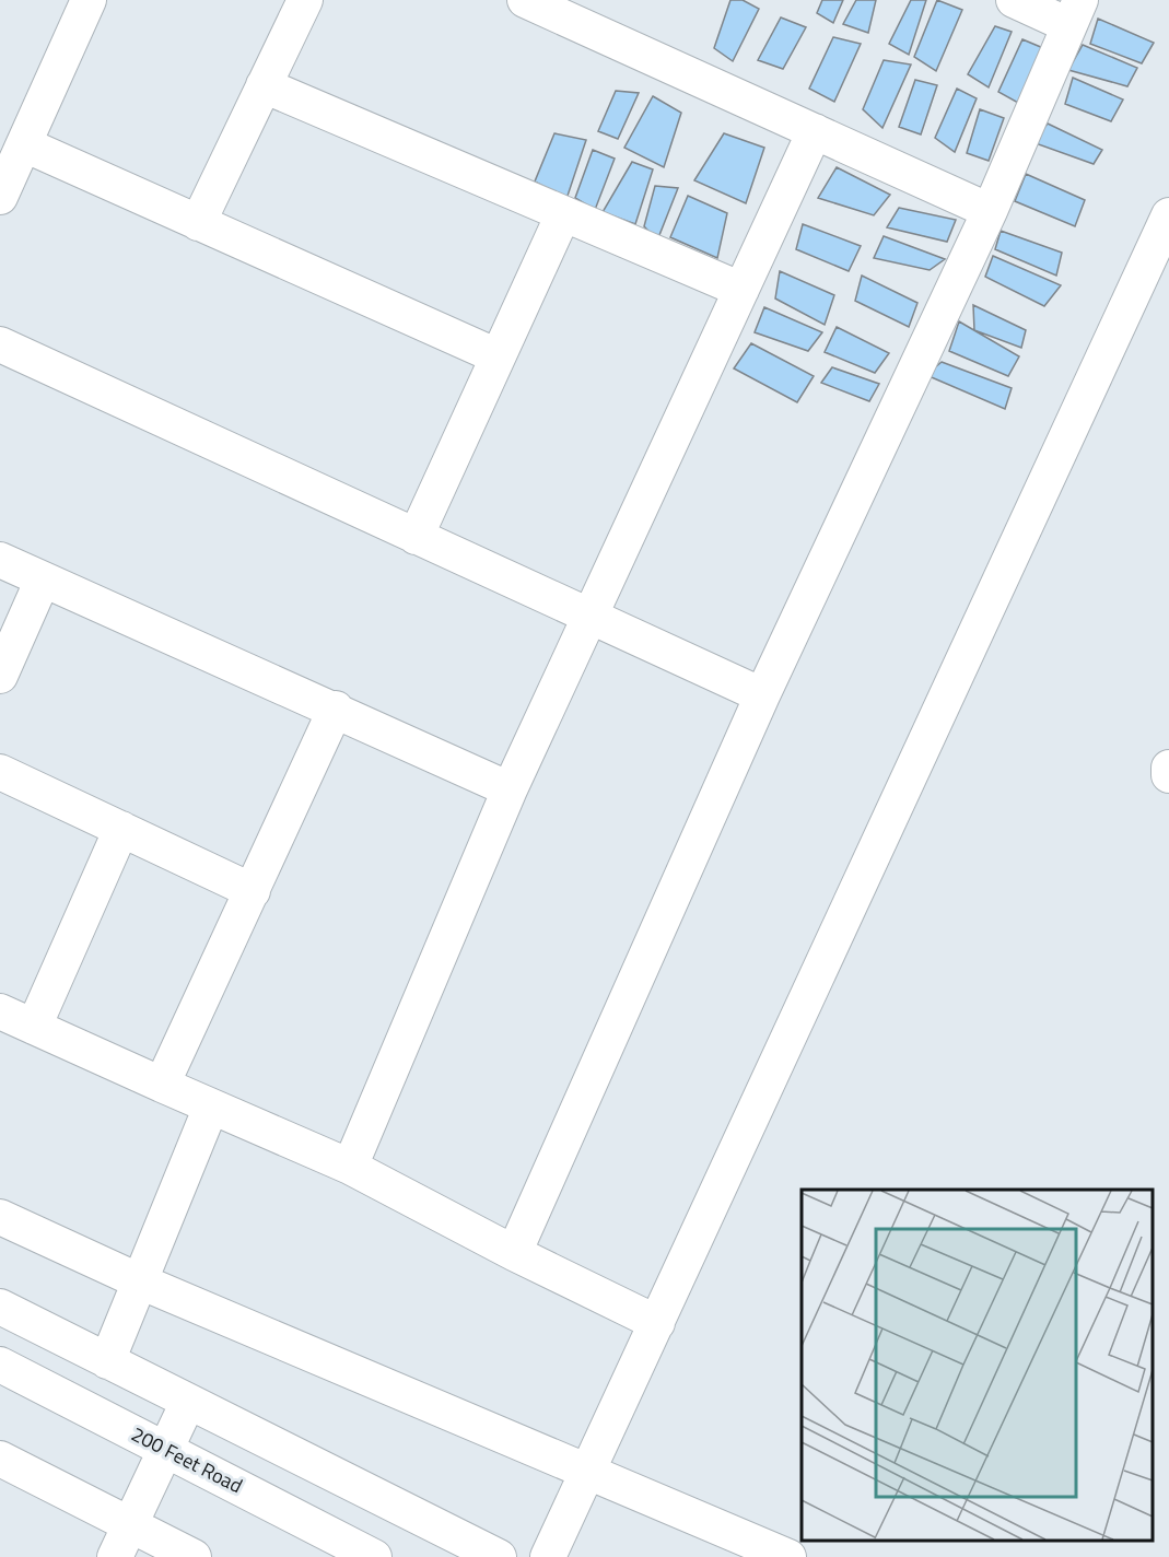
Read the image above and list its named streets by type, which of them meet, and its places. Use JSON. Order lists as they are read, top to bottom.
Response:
{
  "streets": {
    "street": ["200 Feet Road"]
  }
}
